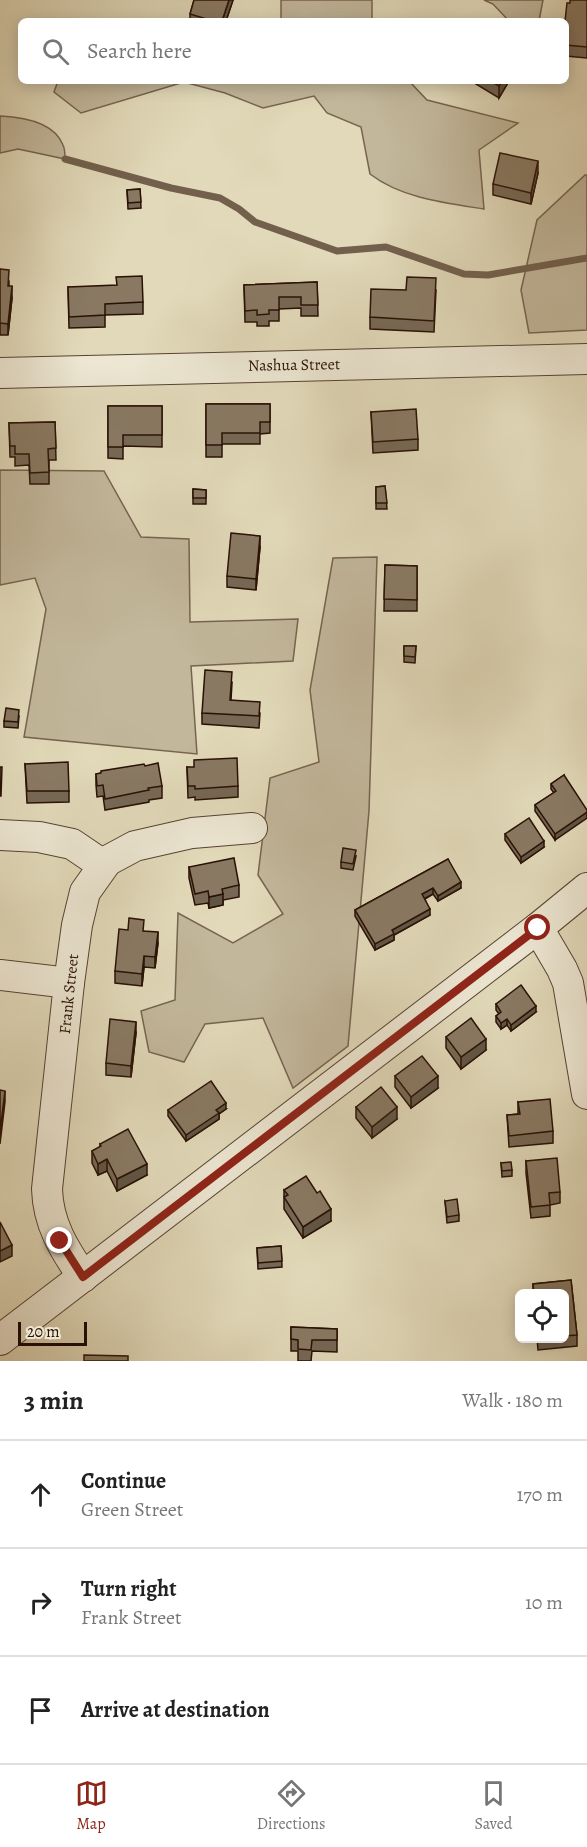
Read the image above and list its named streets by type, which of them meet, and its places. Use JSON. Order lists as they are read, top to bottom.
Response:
{
  "streets": {
    "street": ["Nashua Street", "Frank Street"]
  },
  "scale_bar": "20 m",
  "page": {
    "search": "Search here",
    "scale": "20 m",
    "heading": ["3 min", "Walk · 180 m"],
    "list": [
      ["Continue", "Green Street", "170 m"],
      ["Turn right", "Frank Street", "10 m"],
      "Arrive at destination"
    ],
    "nav": ["Map", "Directions", "Saved"]
  }
}
